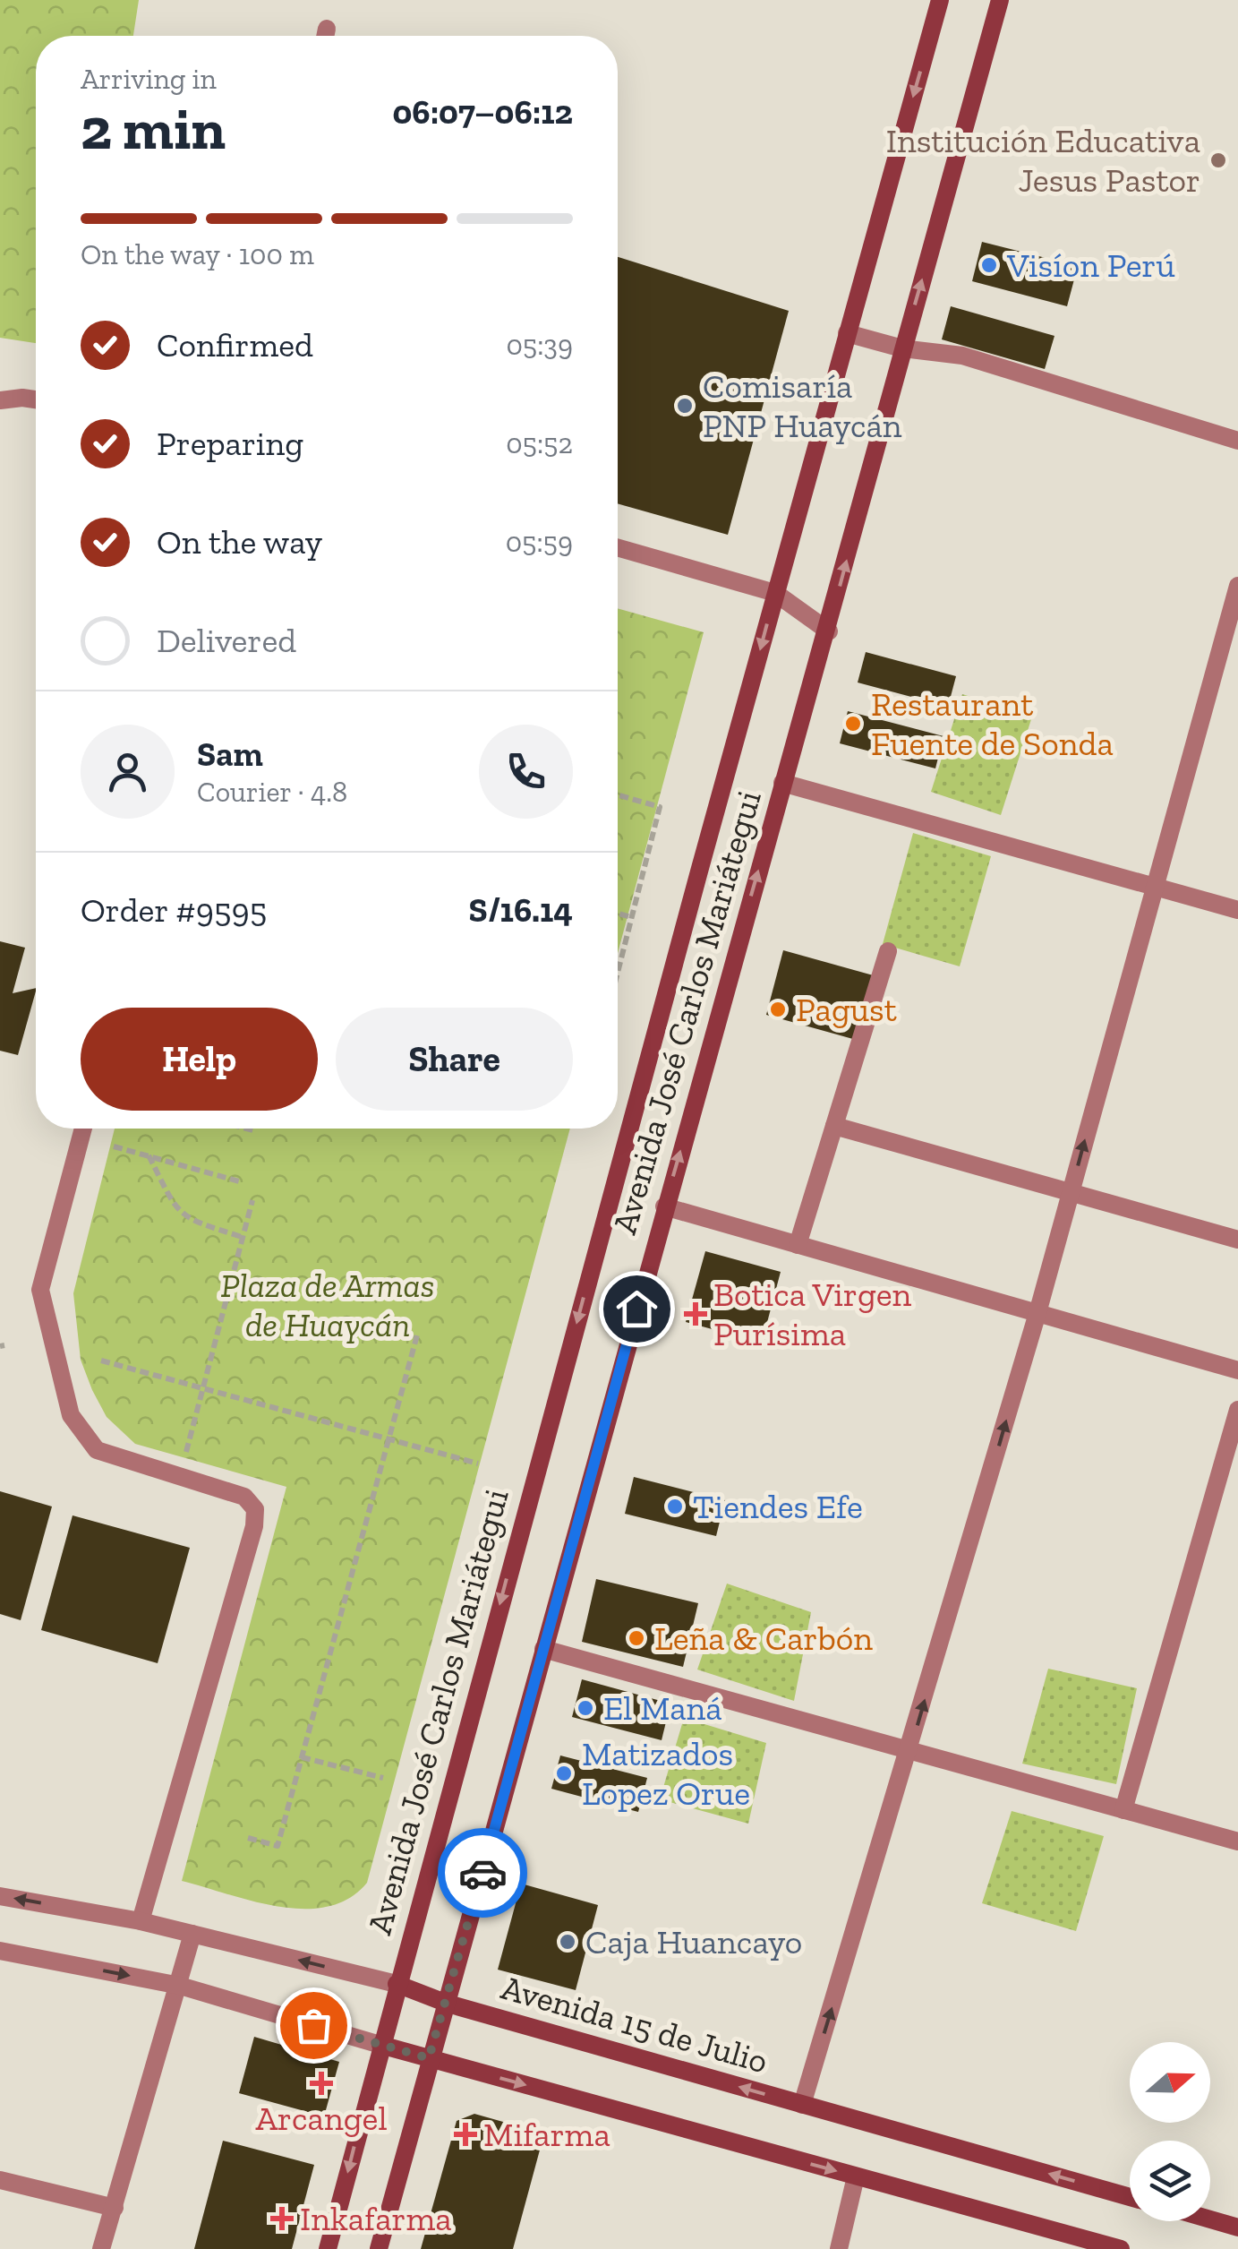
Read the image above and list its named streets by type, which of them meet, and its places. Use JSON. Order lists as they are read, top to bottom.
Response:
{
  "streets": {
    "main road": ["Avenida José Carlos Mariátegui", "Avenida 15 de Julio"]
  },
  "crossings": [
    ["Avenida José Carlos Mariátegui", "Avenida 15 de Julio"]
  ],
  "parks": ["Plaza de Armas de Huaycán"],
  "places": {
    "other": [
      "Institución Educativa Jesus Pastor",
      "Visíon Perú",
      "Comisaría PNP Huaycán",
      "Restaurant Fuente de Sonda",
      "Pagust",
      "Tiendes Efe",
      "Leña & Carbón",
      "El Maná",
      "Matizados Lopez Orue",
      "Caja Huancayo"
    ],
    "health": [
      "Botica Virgen Purísima",
      "Arcangel",
      "Mifarma",
      "Inkafarma"
    ]
  },
  "north": "right",
  "page": {
    "heading": ["2 min", "Arriving in", "06:07–06:12"],
    "panel": [
      "Sam",
      "Courier · 4.8",
      "Order #9595",
      "S/16.14"
    ],
    "bar": "On the way · 100 m",
    "list": [
      ["Confirmed", "05:39"],
      ["Preparing", "05:52"],
      ["On the way", "05:59"],
      "Delivered"
    ],
    "buttons": ["Help", "Share"]
  }
}
